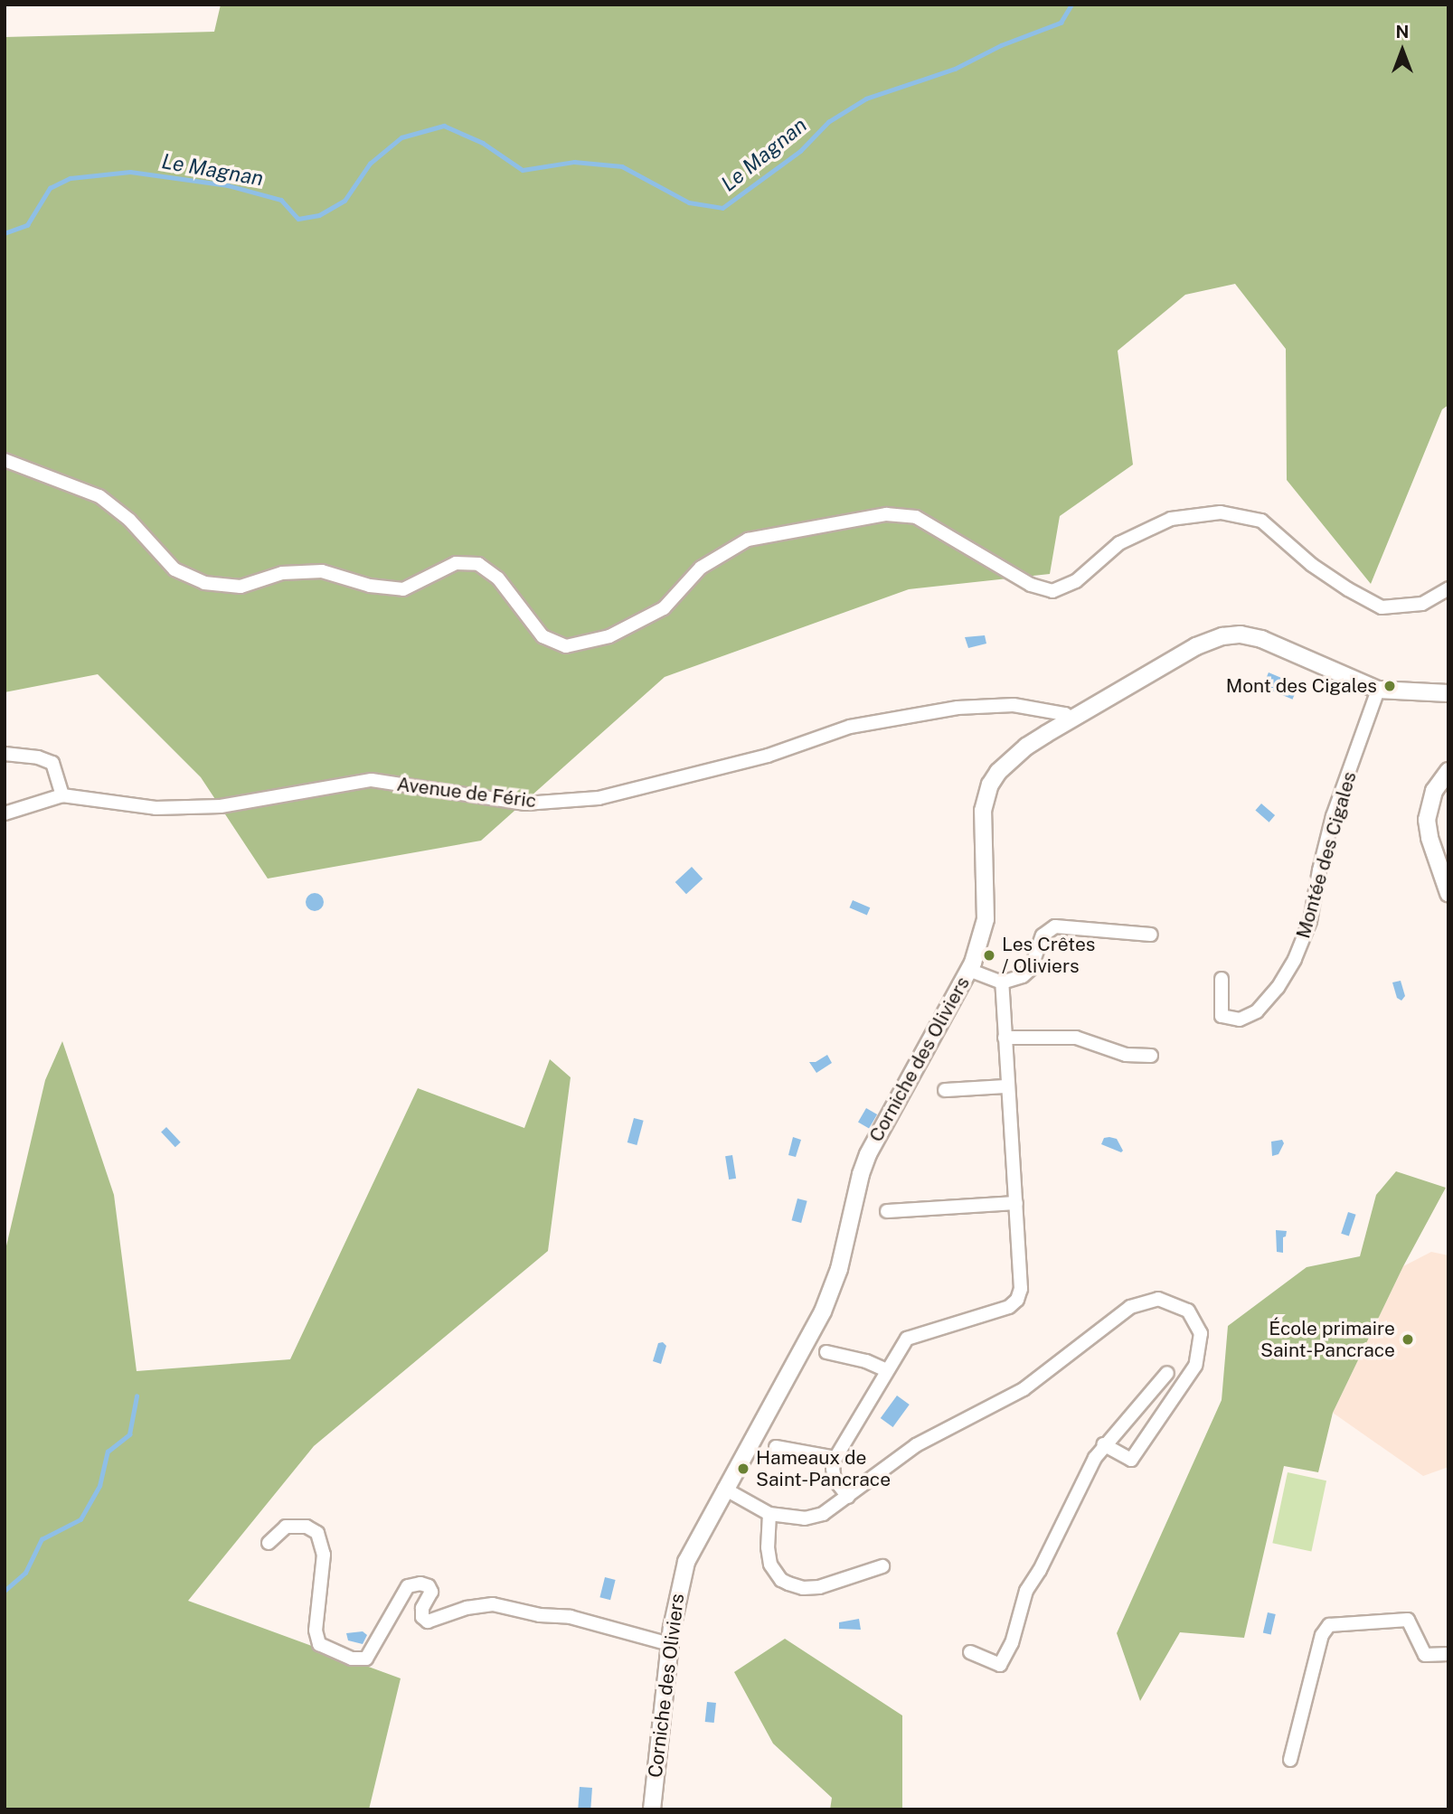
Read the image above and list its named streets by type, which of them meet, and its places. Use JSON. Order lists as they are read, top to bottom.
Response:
{
  "streets": {
    "street": ["Avenue de Féric", "Montée des Cigales", "Corniche des Oliviers"]
  },
  "crossings": [
    ["Avenue de Féric", "Corniche des Oliviers"],
    ["Montée des Cigales", "Corniche des Oliviers"]
  ],
  "water": ["Le Magnan"],
  "places": [
    "Mont des Cigales",
    "Les Crêtes / Oliviers",
    "École primaire Saint-Pancrace",
    "Hameaux de Saint-Pancrace"
  ],
  "north": "top"
}
